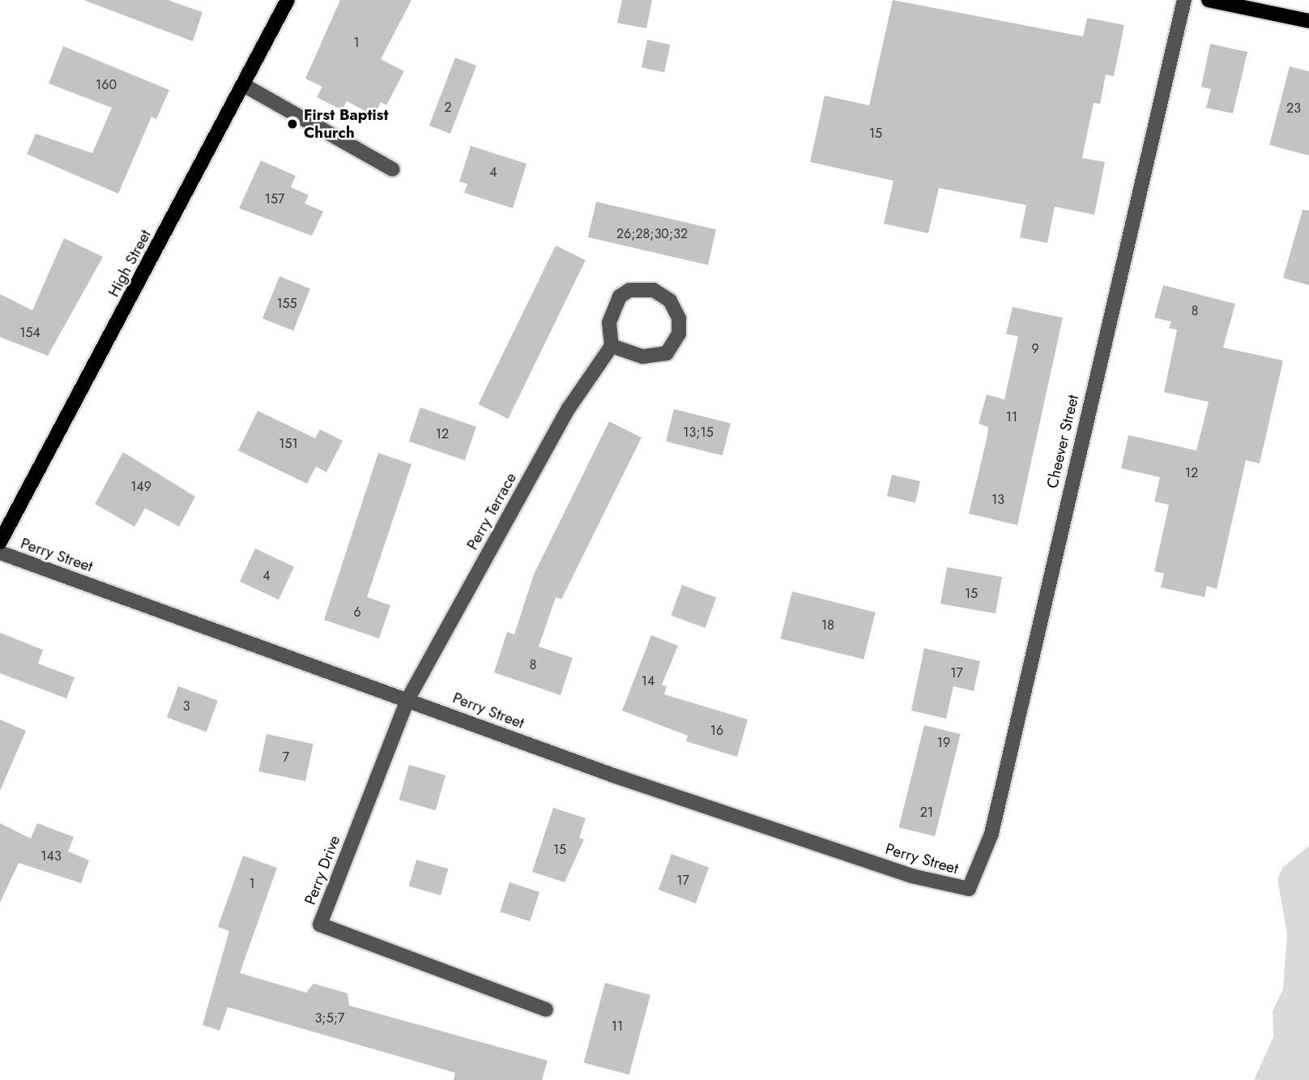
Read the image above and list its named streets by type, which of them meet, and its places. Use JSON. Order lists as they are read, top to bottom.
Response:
{
  "streets": {
    "main road": ["High Street"],
    "street": [
      "Cheever Street",
      "Perry Terrace",
      "Perry Street",
      "Perry Drive"
    ]
  },
  "crossings": [
    ["Cheever Street", "Perry Street"],
    ["Perry Terrace", "Perry Street"],
    ["Perry Terrace", "Perry Drive"],
    ["Perry Street", "Perry Drive"]
  ],
  "places": ["First Baptist Church"],
  "house_numbers": [
    "1",
    "160",
    "2",
    "23",
    "15",
    "4",
    "157",
    "26;28;30;32",
    "155",
    "8",
    "154",
    "9",
    "11",
    "13;15",
    "12",
    "151",
    "12",
    "149",
    "13",
    "4",
    "15",
    "6",
    "18",
    "8",
    "17",
    "14",
    "3",
    "16",
    "19",
    "7",
    "21",
    "15",
    "143",
    "17",
    "1",
    "3;5;7",
    "11"
  ]
}
